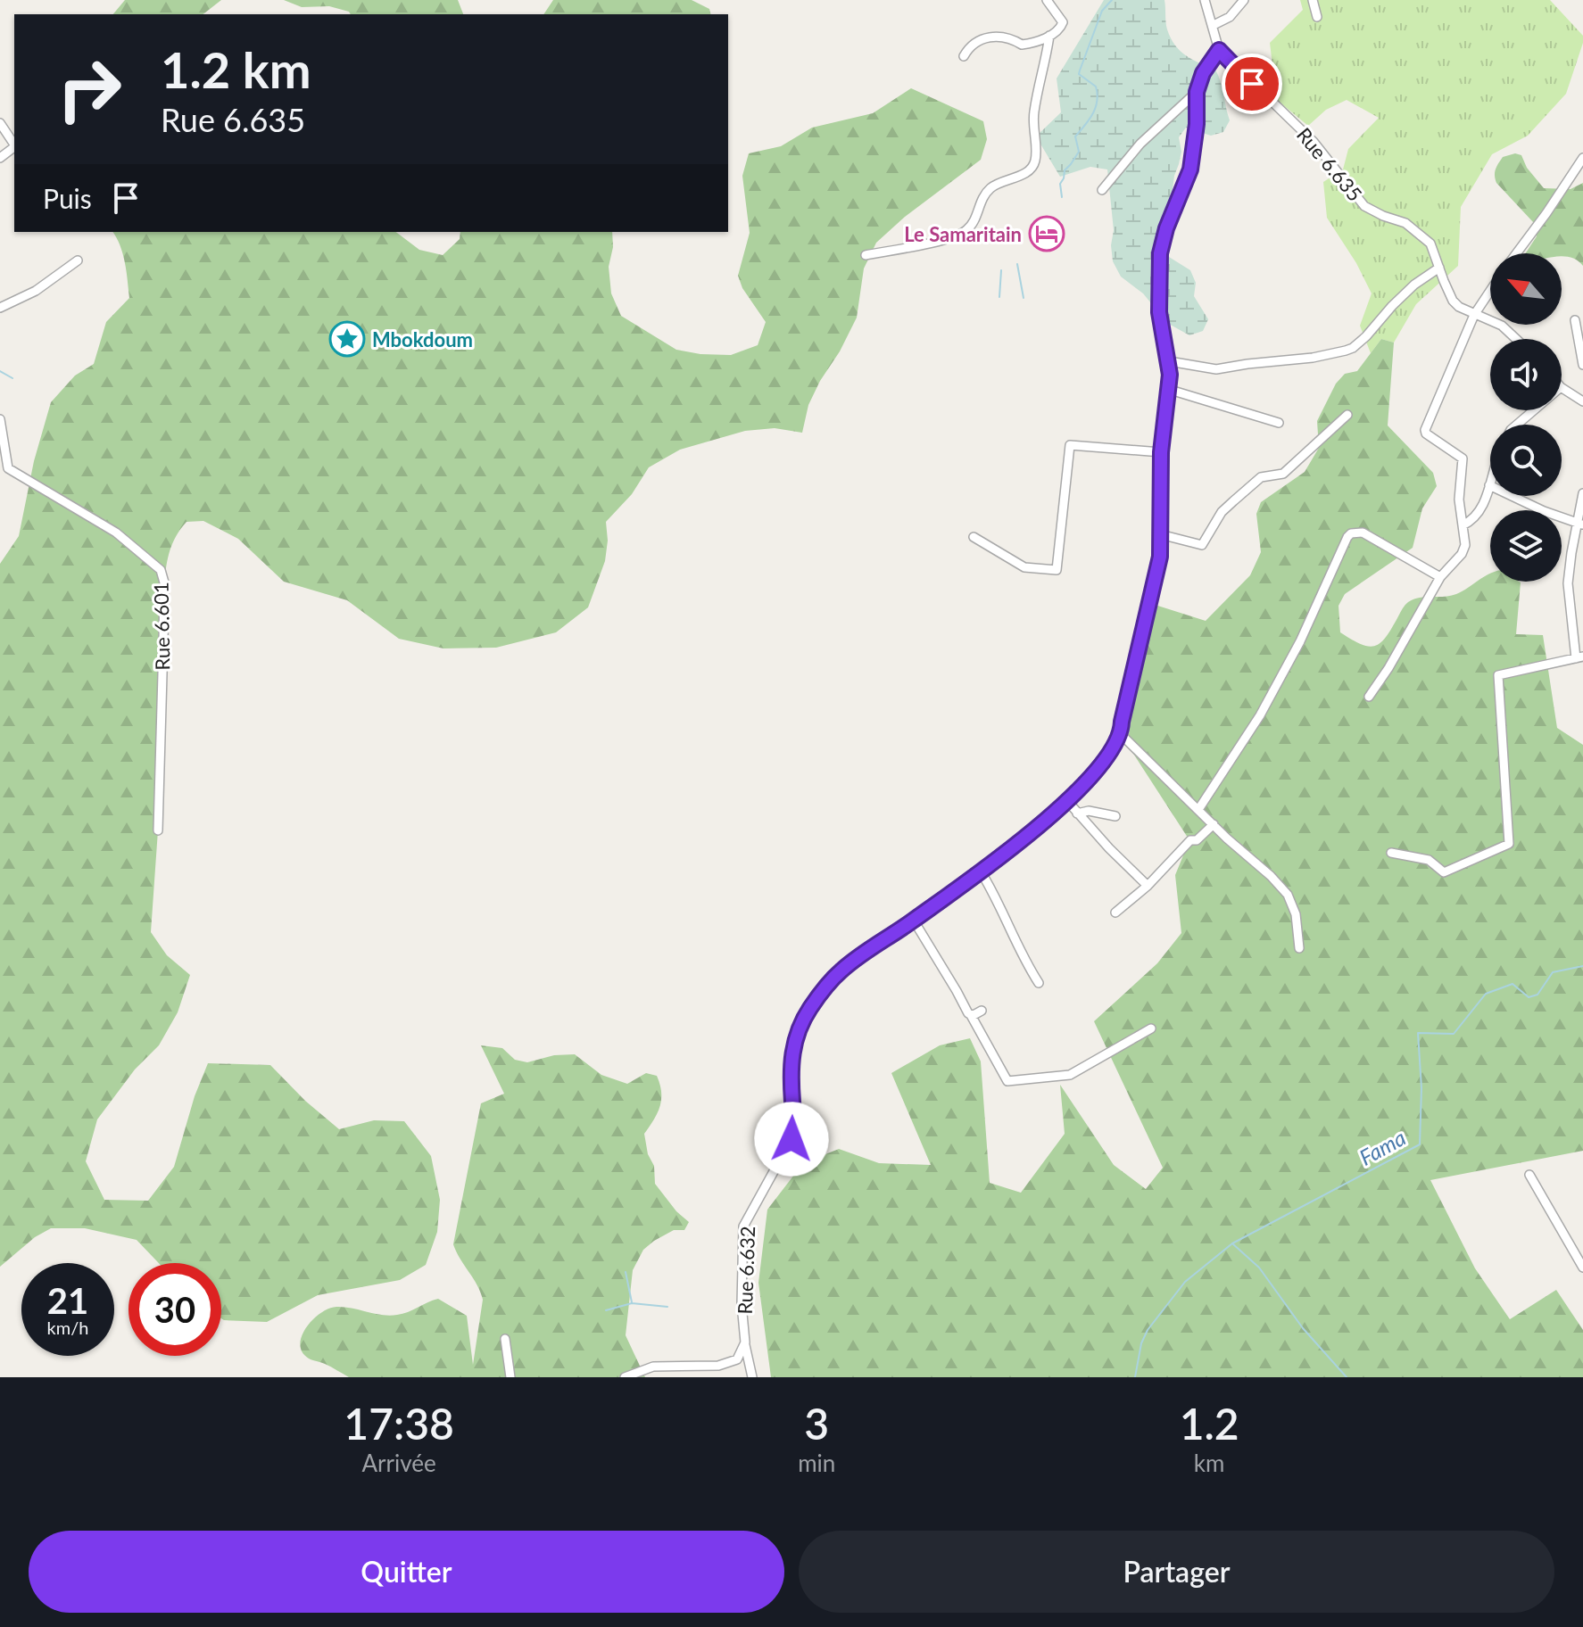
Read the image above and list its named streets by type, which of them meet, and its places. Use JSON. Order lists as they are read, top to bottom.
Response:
{
  "streets": {
    "street": ["Rue 6.635", "Rue 6.601", "Rue 6.632"]
  },
  "crossings": [
    ["Rue 6.635", "Rue 6.632"]
  ],
  "water": ["Fama"],
  "places": {
    "hotel": ["Le Samaritain"],
    "place": ["Mbokdoum"]
  },
  "north": "top left",
  "page": {
    "turn": ["1.2 km", "Rue 6.635"],
    "then": "Puis",
    "speed": "21 km/h",
    "limit": "30",
    "eta": [
      "17:38",
      "Arrivée",
      "3",
      "min",
      "1.2",
      "km"
    ],
    "buttons": ["Quitter", "Partager"]
  }
}
